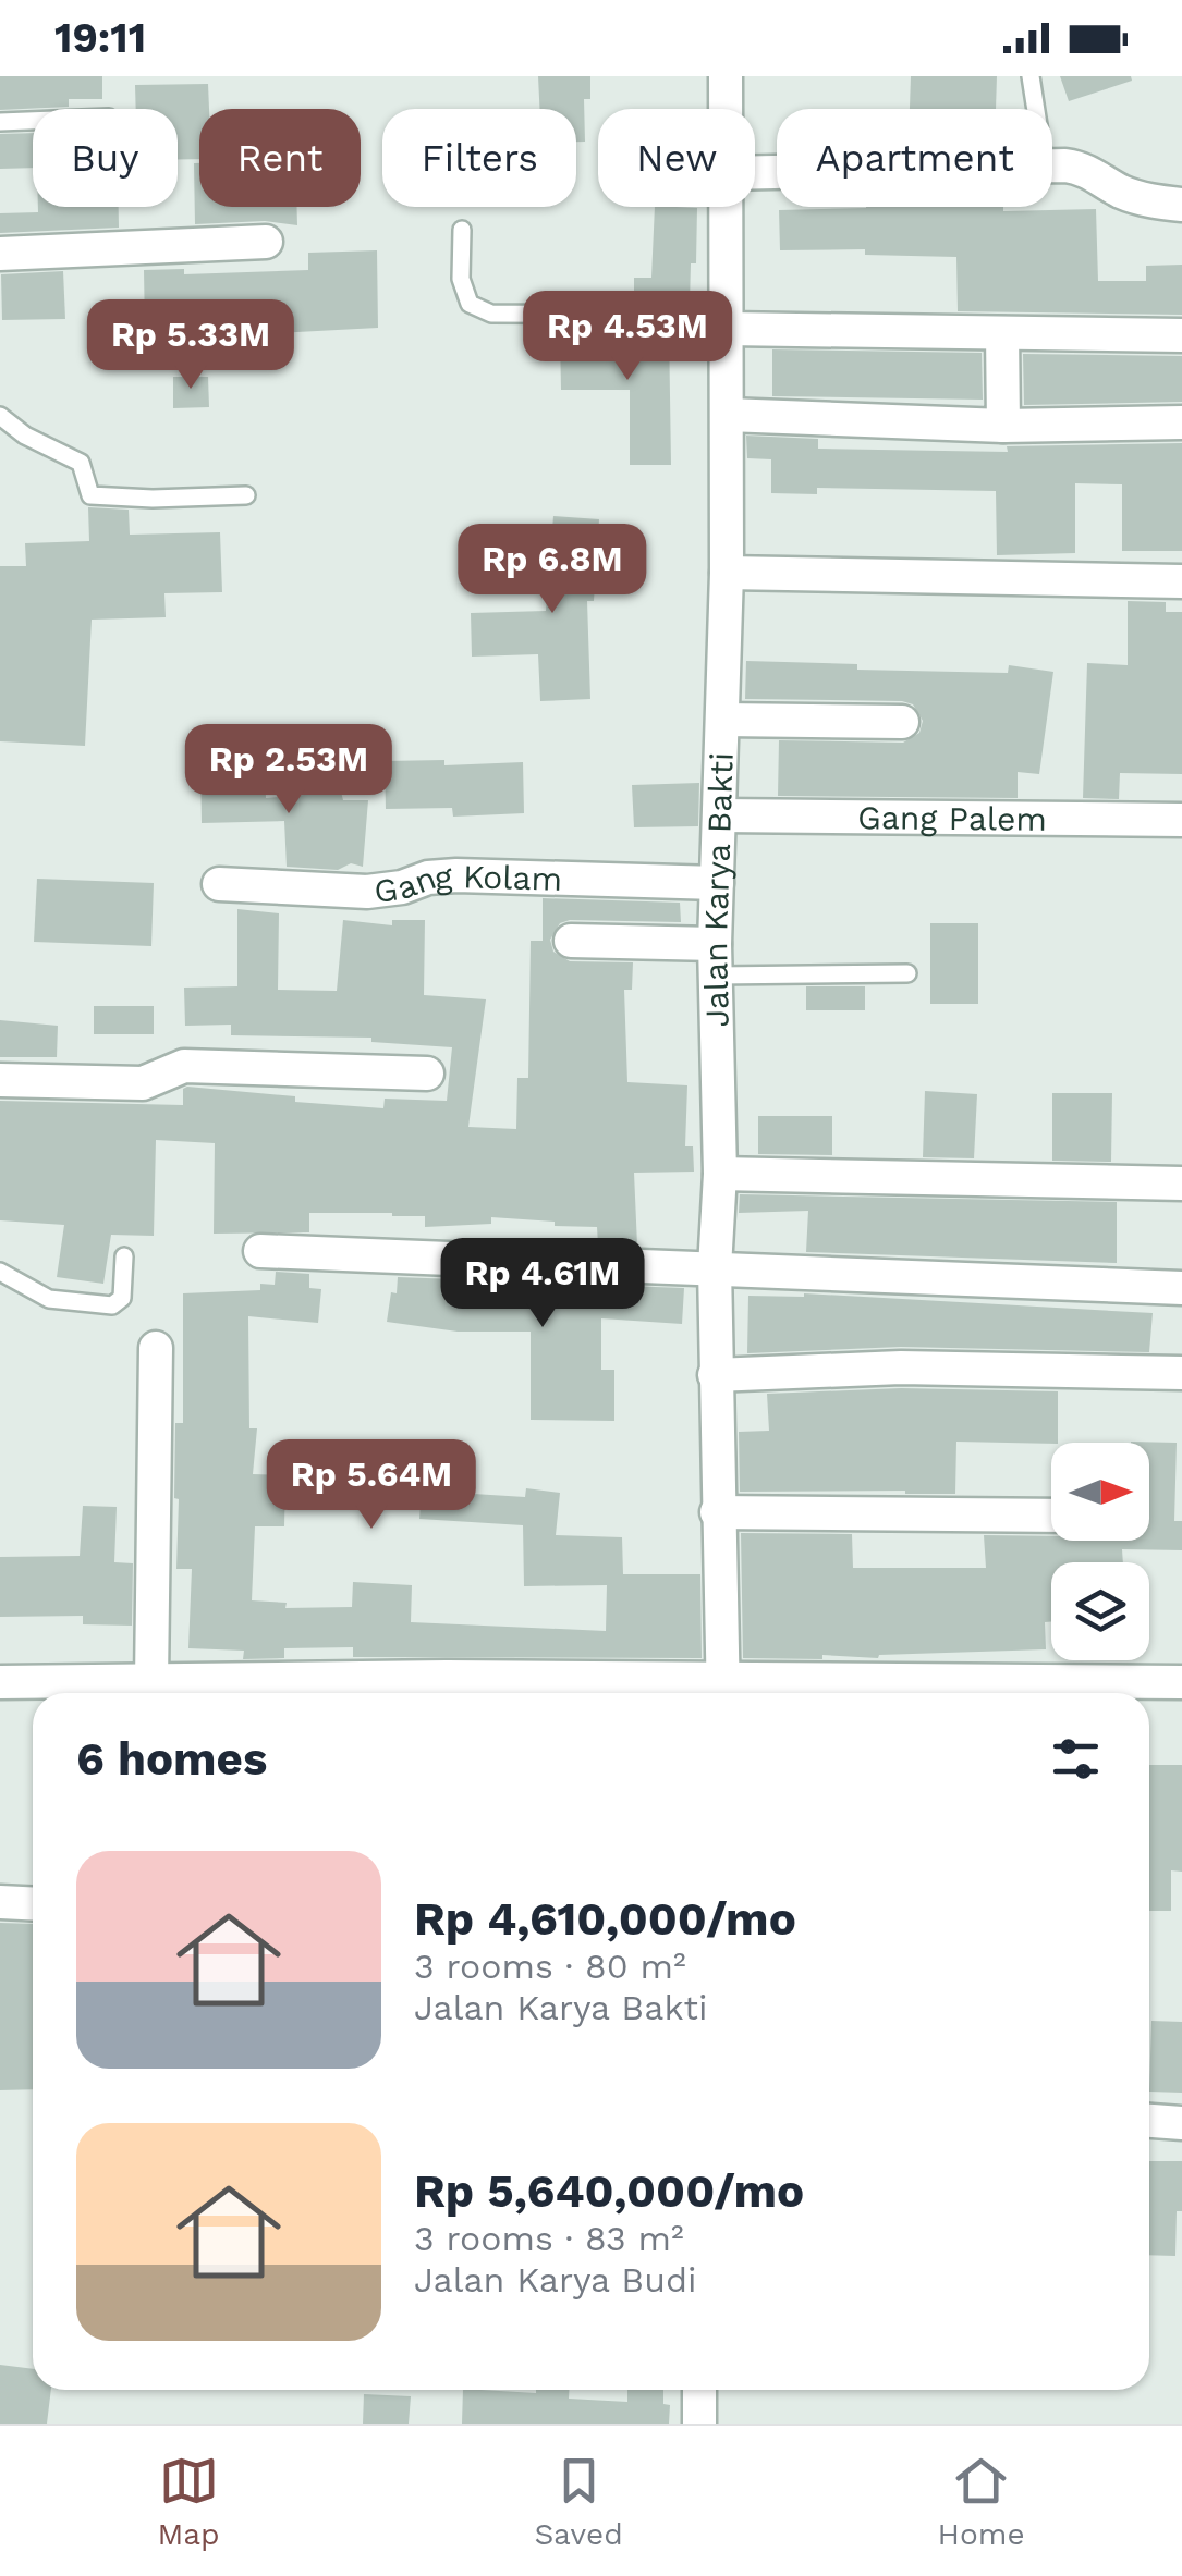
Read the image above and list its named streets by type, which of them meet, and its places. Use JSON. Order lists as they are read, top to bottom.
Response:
{
  "streets": {
    "street": ["Gang Palem", "Gang Kolam", "Jalan Karya Bakti"]
  },
  "crossings": [
    ["Gang Palem", "Jalan Karya Bakti"],
    ["Gang Kolam", "Jalan Karya Bakti"]
  ],
  "north": "right",
  "page": {
    "status": "19:11",
    "chip": [
      "Buy",
      "Rent",
      "Filters",
      "New",
      "Apartment"
    ],
    "price": [
      "Rp 4.53M",
      "Rp 5.33M",
      "Rp 6.8M",
      "Rp 2.53M",
      "Rp 4.61M",
      "Rp 5.64M"
    ],
    "heading": "6 homes",
    "list": [
      {
        "name": "Rp 4,610,000/mo",
        "note": "3 rooms · 80 m² · Jalan Karya Bakti"
      },
      {
        "name": "Rp 5,640,000/mo",
        "note": "3 rooms · 83 m² · Jalan Karya Budi"
      }
    ],
    "tabs": ["Map", "Saved", "Home"]
  }
}
